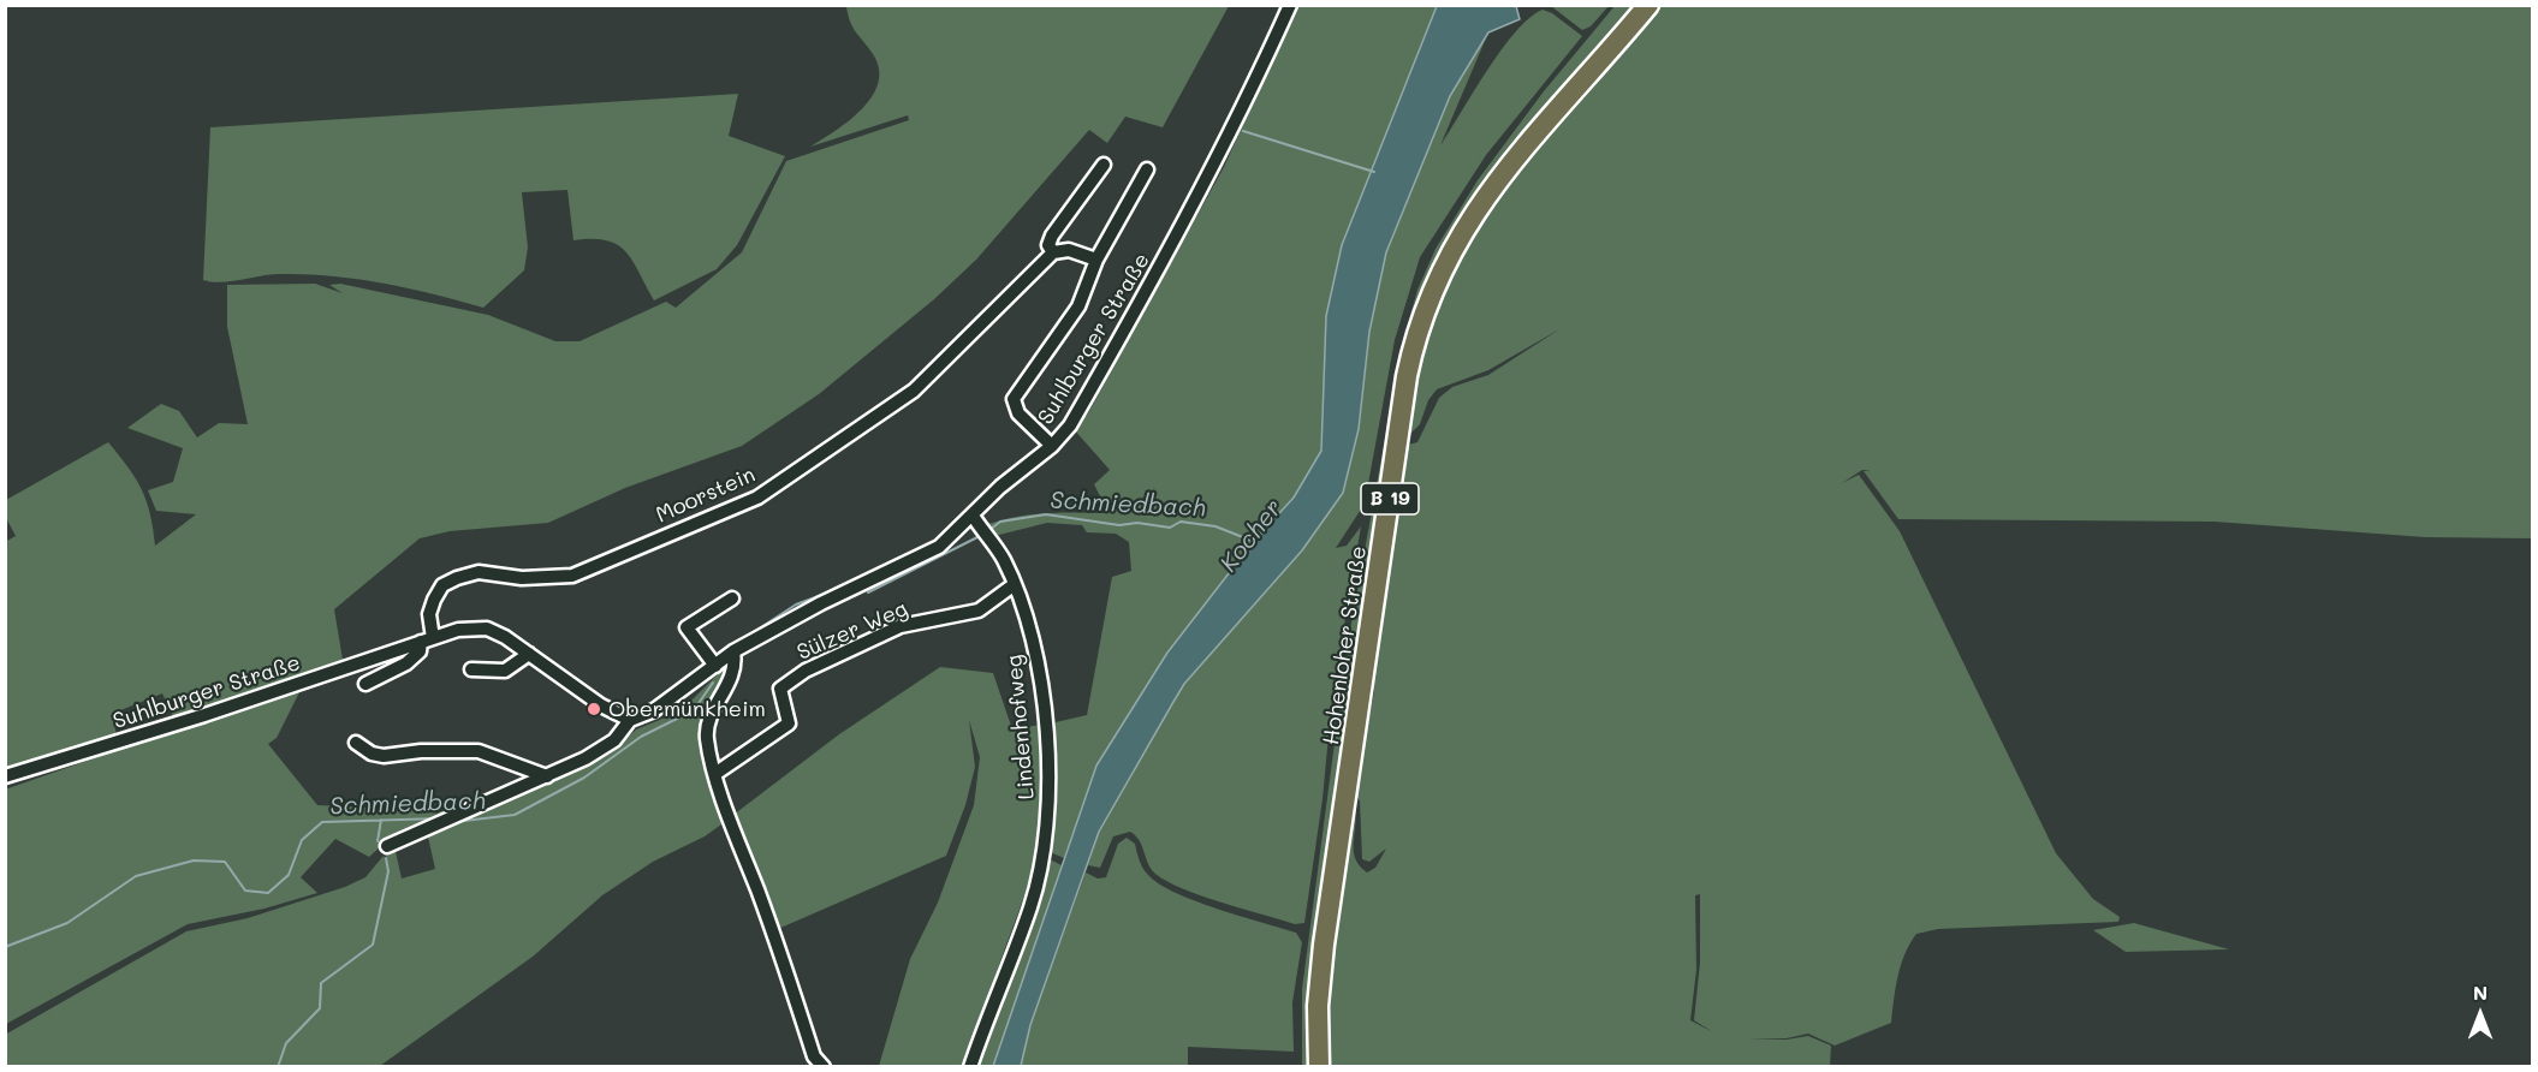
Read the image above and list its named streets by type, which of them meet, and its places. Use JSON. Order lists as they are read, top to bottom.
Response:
{
  "streets": {
    "main road": ["B 19", "Hohenloher Straße"],
    "street": [
      "Suhlburger Straße",
      "Moorstein",
      "Sülzer Weg",
      "Lindenhofweg"
    ]
  },
  "crossings": [
    ["Suhlburger Straße", "Moorstein"],
    ["Suhlburger Straße", "Lindenhofweg"],
    ["Sülzer Weg", "Lindenhofweg"]
  ],
  "water": ["Schmiedbach", "Kocher"],
  "places": ["Obermünkheim"],
  "north": "top"
}
